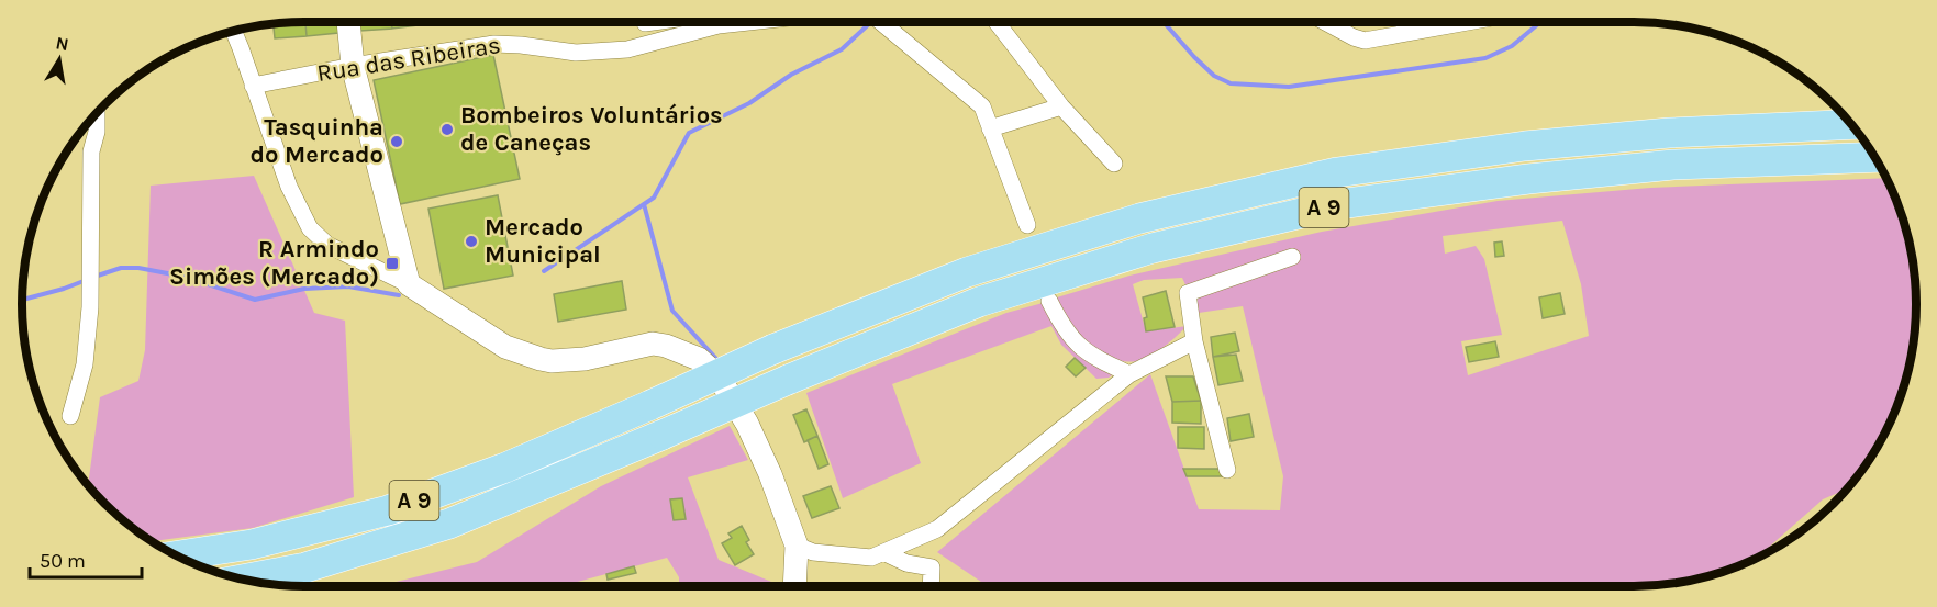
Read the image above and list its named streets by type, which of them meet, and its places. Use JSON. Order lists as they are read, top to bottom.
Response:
{
  "streets": {
    "highway": ["A 9"],
    "street": ["Rua das Ribeiras"]
  },
  "places": {
    "other": ["Bombeiros Voluntários de Caneças", "Tasquinha do Mercado", "Mercado Municipal"],
    "transit": ["R Armindo Simões (Mercado)"]
  },
  "scale_bar": "50 m",
  "north": "top"
}
